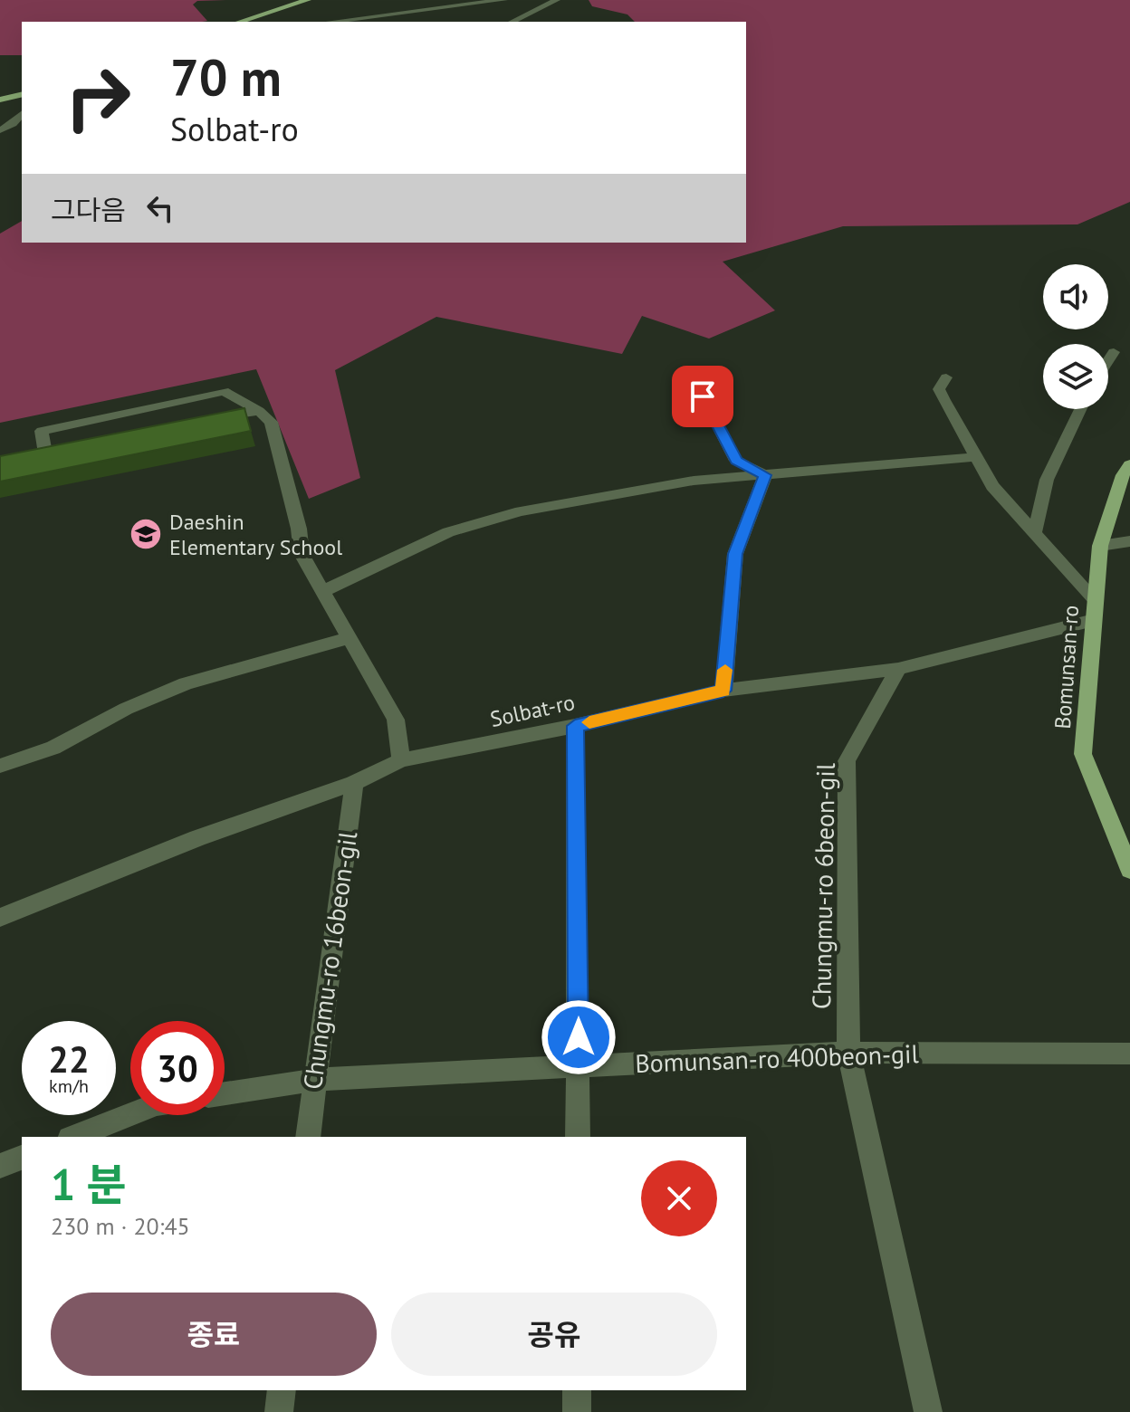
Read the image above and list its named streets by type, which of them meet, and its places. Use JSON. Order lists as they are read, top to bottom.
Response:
{
  "streets": {
    "main road": ["Bomunsan-ro"],
    "street": [
      "Solbat-ro",
      "Chungmu-ro 6beon-gil",
      "Chungmu-ro 16beon-gil",
      "Bomunsan-ro 400beon-gil"
    ]
  },
  "crossings": [
    ["Bomunsan-ro", "Solbat-ro"],
    ["Solbat-ro", "Chungmu-ro 6beon-gil"],
    ["Solbat-ro", "Chungmu-ro 16beon-gil"],
    ["Chungmu-ro 6beon-gil", "Bomunsan-ro 400beon-gil"],
    ["Chungmu-ro 16beon-gil", "Bomunsan-ro 400beon-gil"]
  ],
  "places": {
    "school or university": ["Daeshin Elementary School"]
  },
  "page": {
    "turn": ["70 m", "Solbat-ro"],
    "then": "그다음",
    "speed": "22 km/h",
    "limit": "30",
    "heading": ["1 분", "230 m · 20:45"],
    "buttons": ["종료", "공유"]
  }
}
